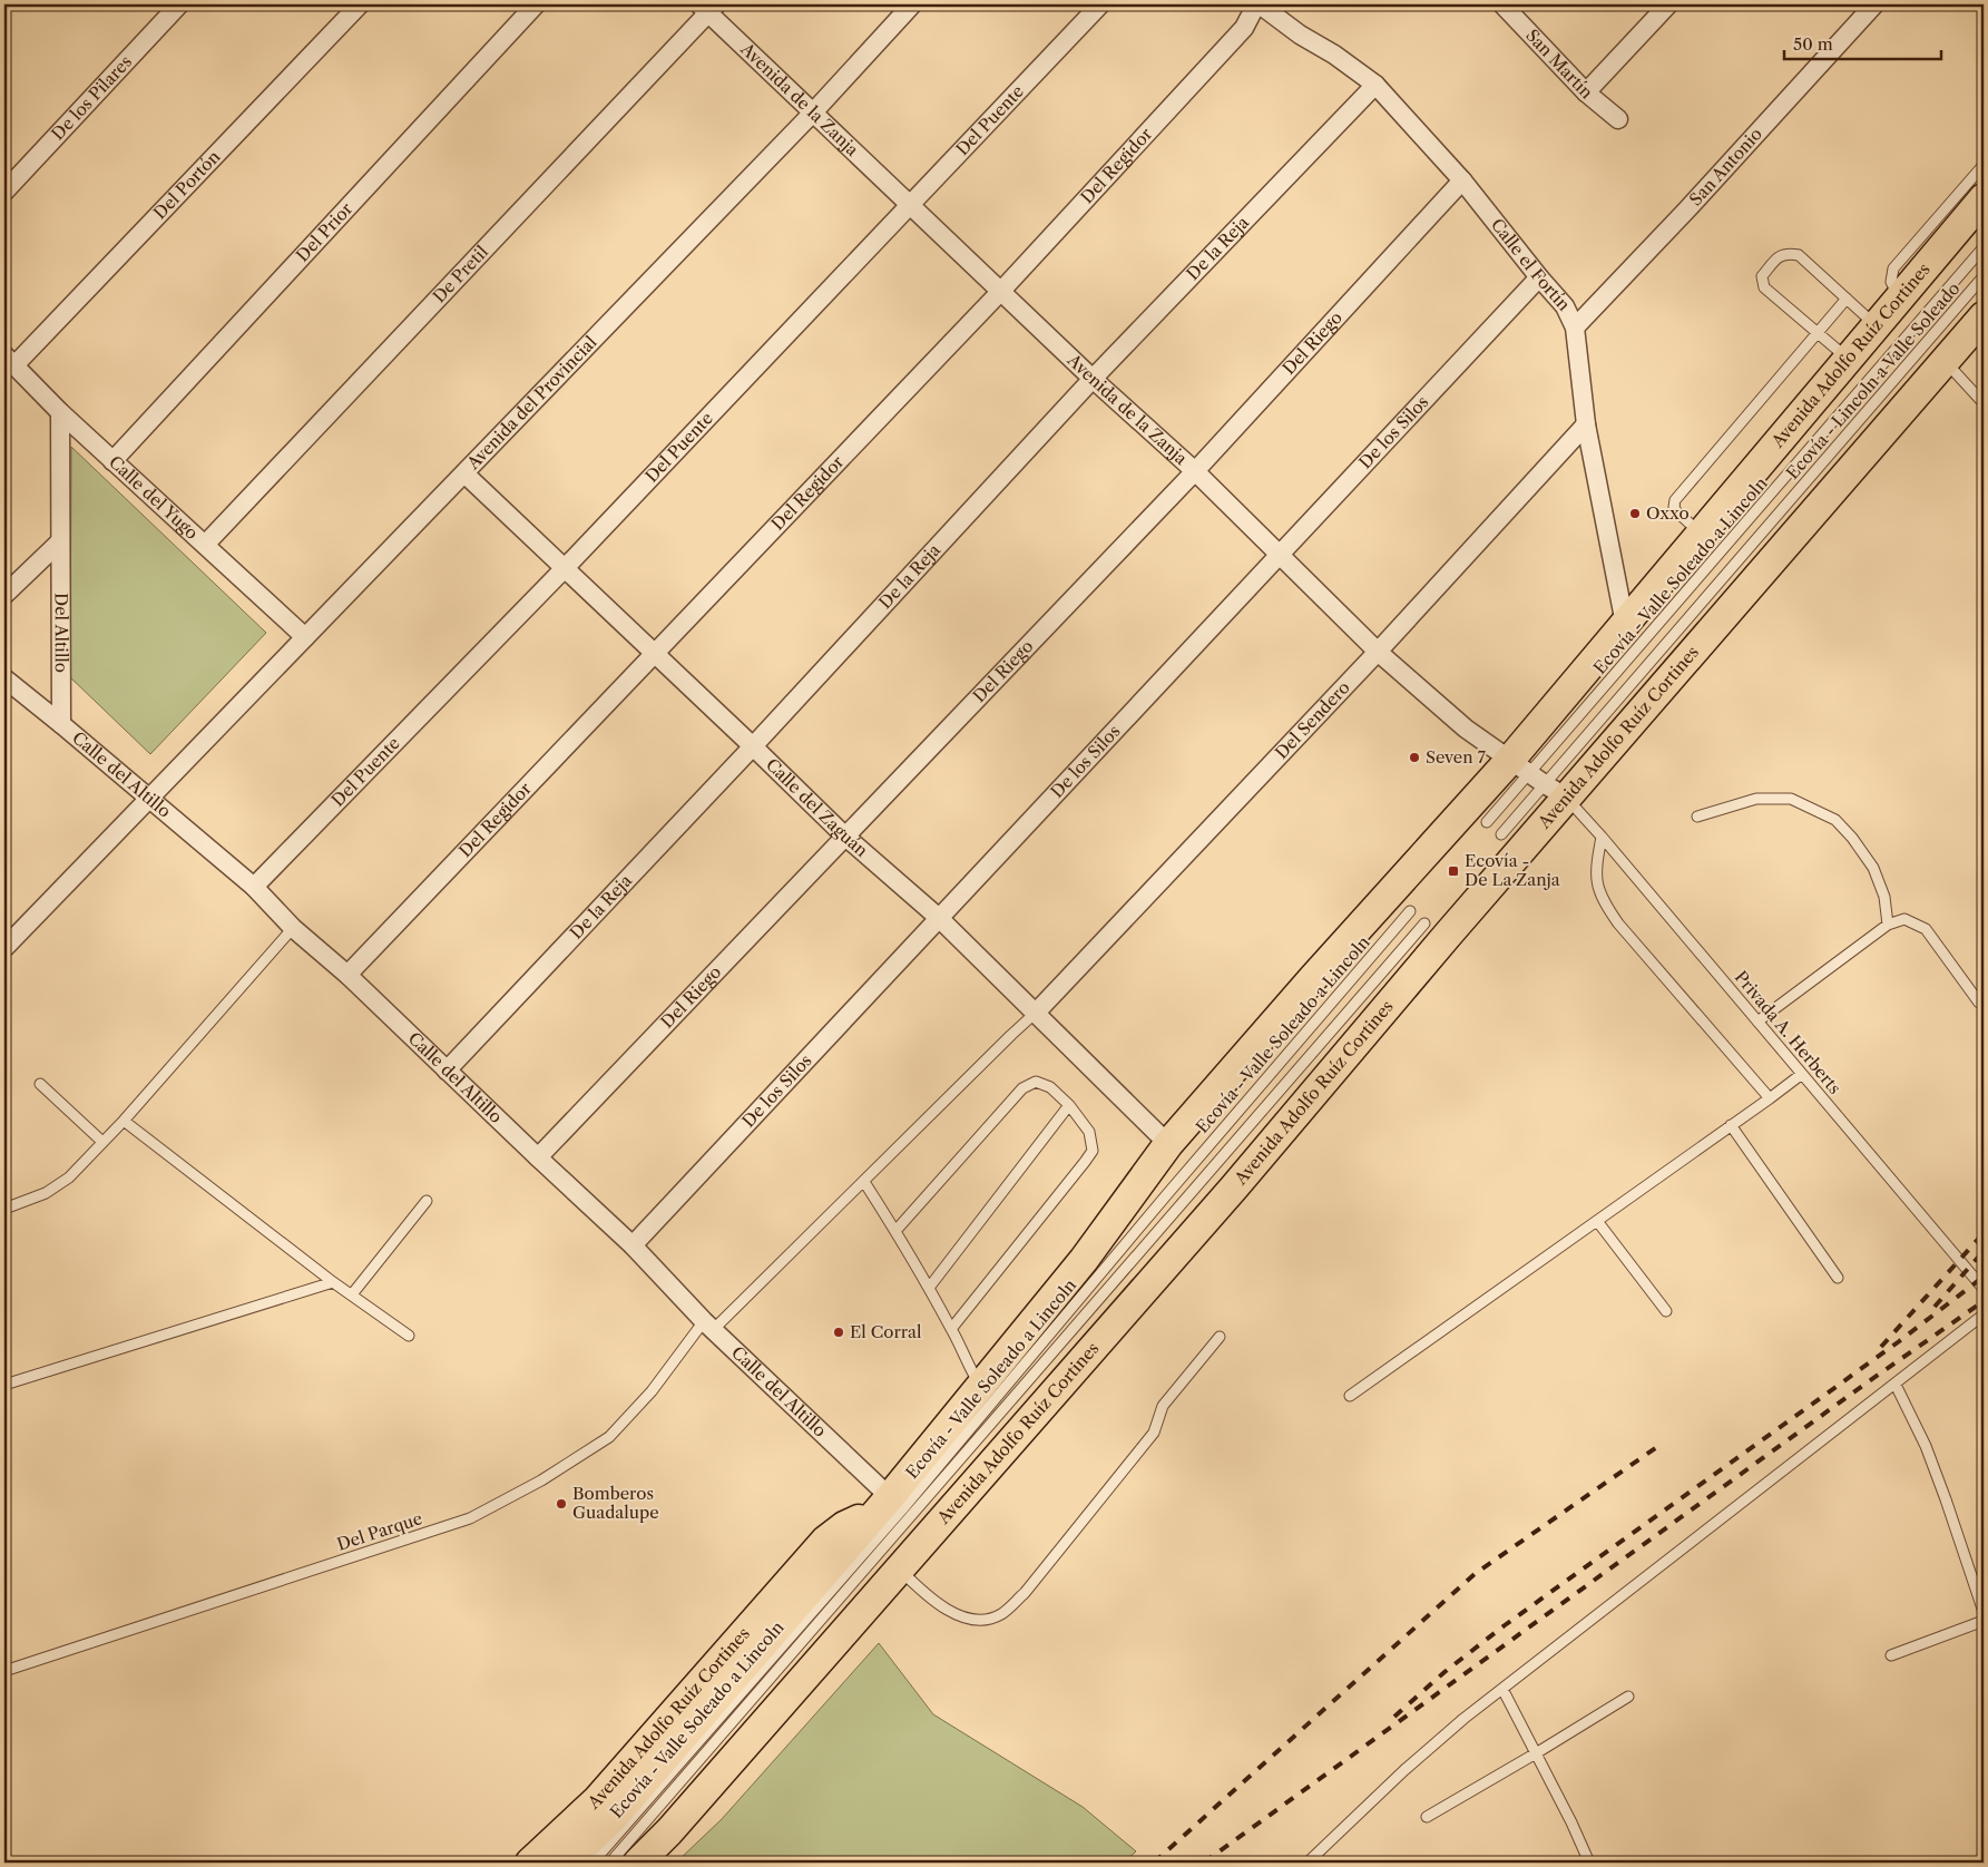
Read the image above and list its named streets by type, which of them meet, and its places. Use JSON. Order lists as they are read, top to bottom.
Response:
{
  "streets": {
    "main road": ["Avenida Adolfo Ruíz Cortines"],
    "street": [
      "San Martín",
      "De los Pilares",
      "Avenida de la Zanja",
      "Del Puente",
      "Del Regidor",
      "San Antonio",
      "Del Portón",
      "Del Prior",
      "De la Reja",
      "Calle el Fortín",
      "De Pretil",
      "Del Riego",
      "Avenida del Provincial",
      "De los Silos",
      "Calle del Yugo",
      "Del Altillo",
      "Del Sendero",
      "Calle del Altillo",
      "Calle del Zaguán"
    ],
    "lane": [
      "Ecovía - Lincoln a Valle Soleado",
      "Ecovía - Valle Soleado a Lincoln",
      "Privada A. Herberts",
      "Del Parque"
    ]
  },
  "crossings": [
    ["Avenida de la Zanja", "Del Puente"],
    ["Avenida de la Zanja", "Del Regidor"],
    ["Avenida de la Zanja", "De la Reja"],
    ["Avenida de la Zanja", "De Pretil"],
    ["Avenida de la Zanja", "Del Riego"],
    ["Avenida de la Zanja", "Avenida Adolfo Ruíz Cortines"],
    ["Avenida de la Zanja", "Ecovía - Lincoln a Valle Soleado"],
    ["Avenida de la Zanja", "Avenida del Provincial"],
    ["Avenida de la Zanja", "De los Silos"],
    ["Avenida de la Zanja", "Ecovía - Valle Soleado a Lincoln"],
    ["Avenida de la Zanja", "Del Sendero"],
    ["Avenida de la Zanja", "Privada A. Herberts"],
    ["Del Puente", "Calle del Altillo"],
    ["Del Puente", "Calle del Zaguán"],
    ["Del Regidor", "Calle el Fortín"],
    ["Del Regidor", "Calle del Altillo"],
    ["Del Regidor", "Calle del Zaguán"],
    ["San Antonio", "Calle el Fortín"],
    ["Del Portón", "Calle del Yugo"],
    ["Del Prior", "Calle del Yugo"],
    ["De la Reja", "Calle el Fortín"],
    ["De la Reja", "Calle del Altillo"],
    ["De la Reja", "Calle del Zaguán"],
    ["Calle el Fortín", "Del Riego"],
    ["Calle el Fortín", "Avenida Adolfo Ruíz Cortines"],
    ["Calle el Fortín", "De los Silos"],
    ["Calle el Fortín", "Del Sendero"],
    ["De Pretil", "Calle del Yugo"],
    ["Del Riego", "Calle del Altillo"],
    ["Del Riego", "Calle del Zaguán"],
    ["Avenida Adolfo Ruíz Cortines", "Ecovía - Lincoln a Valle Soleado"],
    ["Avenida Adolfo Ruíz Cortines", "Ecovía - Valle Soleado a Lincoln"],
    ["Avenida Adolfo Ruíz Cortines", "Calle del Altillo"],
    ["Avenida Adolfo Ruíz Cortines", "Calle del Zaguán"],
    ["Avenida Adolfo Ruíz Cortines", "Privada A. Herberts"],
    ["Ecovía - Lincoln a Valle Soleado", "Ecovía - Valle Soleado a Lincoln"],
    ["Ecovía - Lincoln a Valle Soleado", "Privada A. Herberts"],
    ["Avenida del Provincial", "Calle del Yugo"],
    ["Avenida del Provincial", "Calle del Altillo"],
    ["Avenida del Provincial", "Calle del Zaguán"],
    ["De los Silos", "Calle del Altillo"],
    ["De los Silos", "Calle del Zaguán"],
    ["Calle del Yugo", "Del Altillo"],
    ["Ecovía - Valle Soleado a Lincoln", "Privada A. Herberts"],
    ["Del Altillo", "Calle del Altillo"],
    ["Del Sendero", "Calle del Zaguán"],
    ["Del Sendero", "Del Parque"],
    ["Calle del Altillo", "Del Parque"],
    ["Calle del Zaguán", "Del Parque"]
  ],
  "places": {
    "other": [
      "Oxxo",
      "Seven 7",
      "El Corral",
      "Bomberos Guadalupe"
    ],
    "transit": ["Ecovía - De La Zanja"]
  },
  "scale_bar": "50 m"
}
